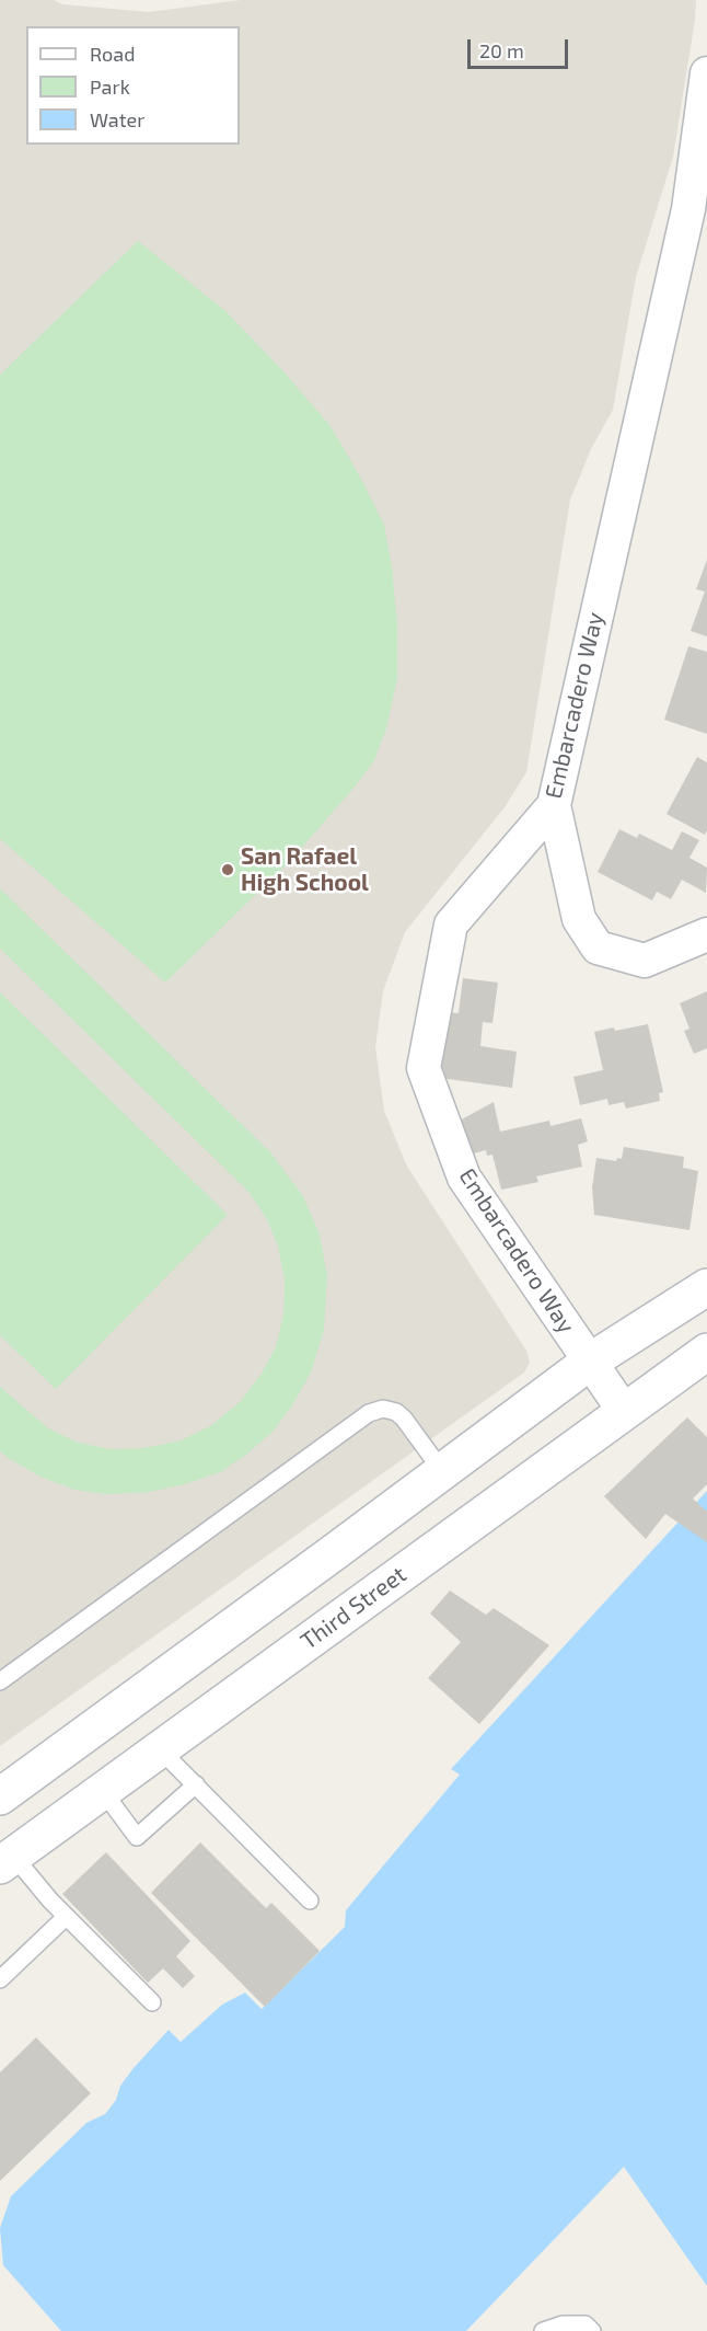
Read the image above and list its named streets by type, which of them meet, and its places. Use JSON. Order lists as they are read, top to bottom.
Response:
{
  "streets": {
    "main road": ["Third Street"],
    "street": ["Embarcadero Way"]
  },
  "crossings": [
    ["Embarcadero Way", "Third Street"]
  ],
  "places": ["San Rafael High School"],
  "legend": ["Road", "Park", "Water"],
  "scale_bar": "20 m"
}
